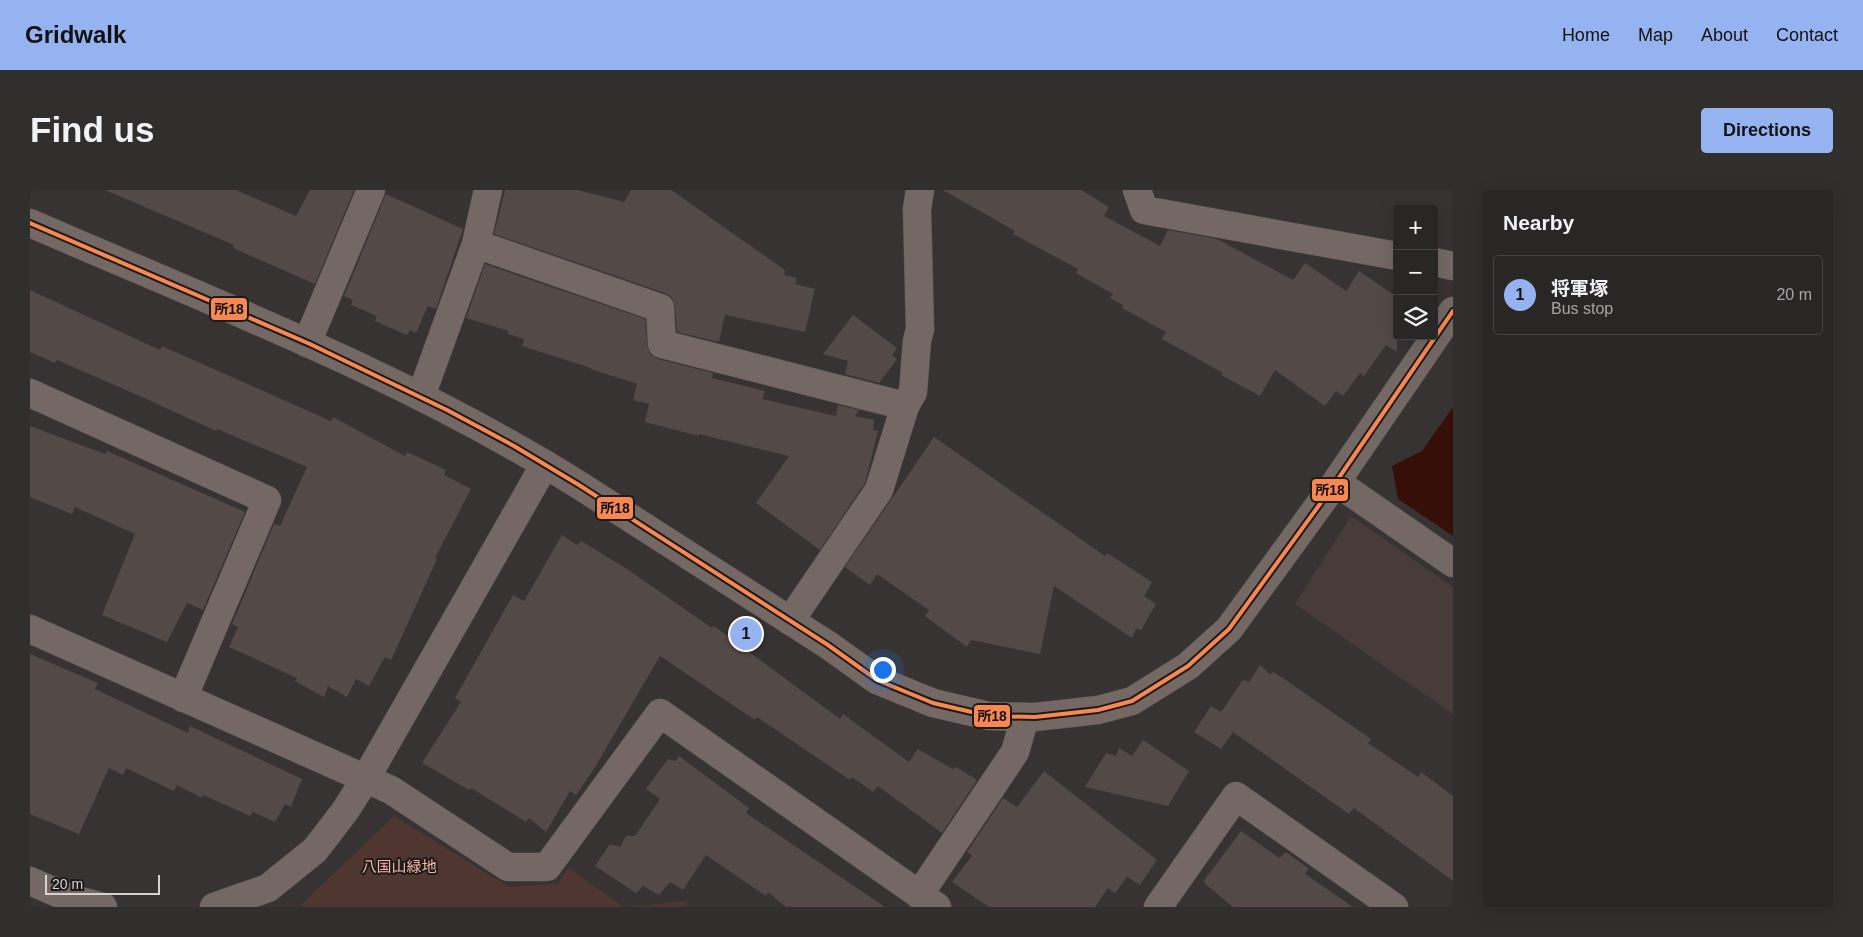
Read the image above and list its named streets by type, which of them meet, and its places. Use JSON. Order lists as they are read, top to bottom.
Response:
{
  "parks": ["八国山緑地"],
  "lines": ["transit line 所18"],
  "scale_bar": "20 m",
  "page": {
    "header": "Gridwalk",
    "nav": [
      "Home",
      "Map",
      "About",
      "Contact"
    ],
    "buttons": "Directions",
    "title": "Find us",
    "heading": "Nearby",
    "map_buttons": ["+", "−"],
    "list": [
      {
        "mark": "1",
        "name": "将軍塚",
        "note": "Bus stop",
        "value": "20 m"
      }
    ],
    "pins": "1",
    "scale": "20 m"
  }
}
